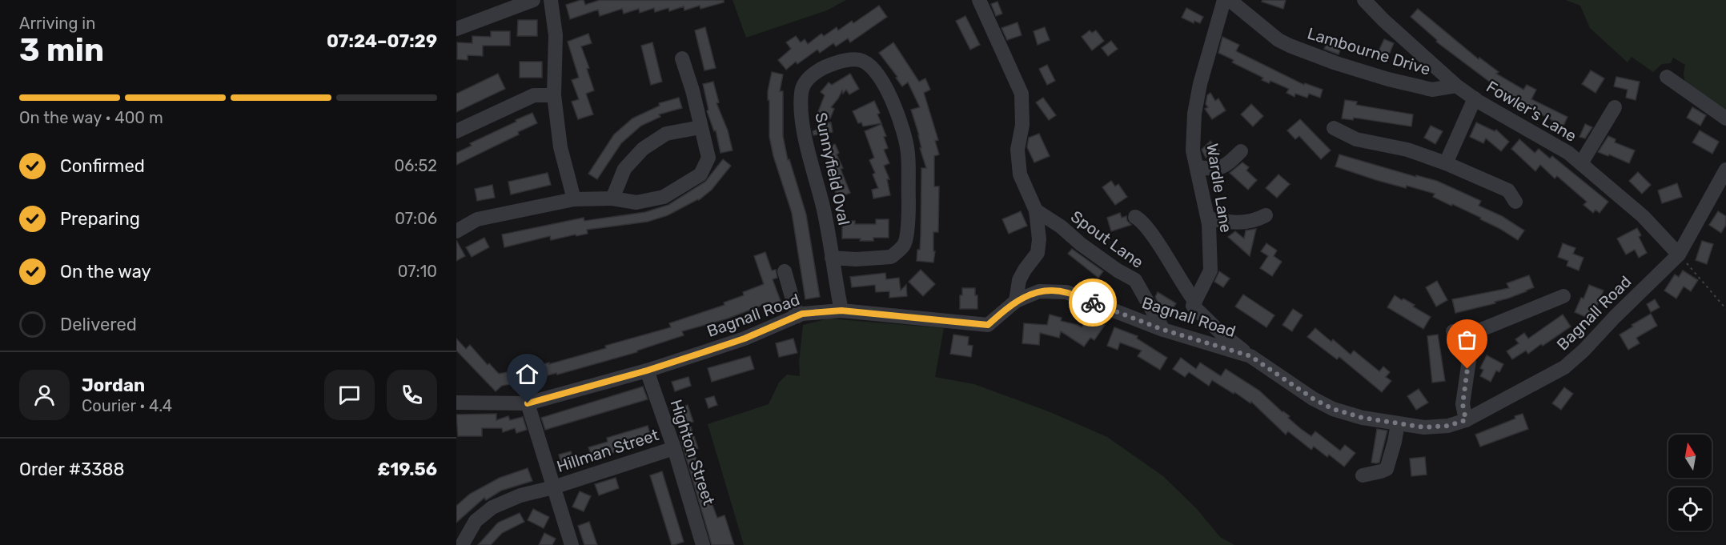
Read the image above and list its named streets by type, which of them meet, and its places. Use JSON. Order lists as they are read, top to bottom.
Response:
{
  "streets": {
    "street": [
      "Lambourne Drive",
      "Fowler's Lane",
      "Sunnyfield Oval",
      "Wardle Lane",
      "Spout Lane",
      "Bagnall Road",
      "Hillman Street",
      "Highton Street"
    ]
  },
  "crossings": [
    ["Lambourne Drive", "Fowler's Lane"],
    ["Fowler's Lane", "Bagnall Road"],
    ["Sunnyfield Oval", "Bagnall Road"],
    ["Spout Lane", "Bagnall Road"],
    ["Bagnall Road", "Highton Street"],
    ["Hillman Street", "Highton Street"]
  ],
  "north": "top",
  "page": {
    "heading": ["3 min", "Arriving in", "07:24–07:29"],
    "panel": [
      "Jordan",
      "Courier · 4.4",
      "Order #3388",
      "£19.56"
    ],
    "bar": "On the way · 400 m",
    "list": [
      ["Confirmed", "06:52"],
      ["Preparing", "07:06"],
      ["On the way", "07:10"],
      "Delivered"
    ]
  }
}
